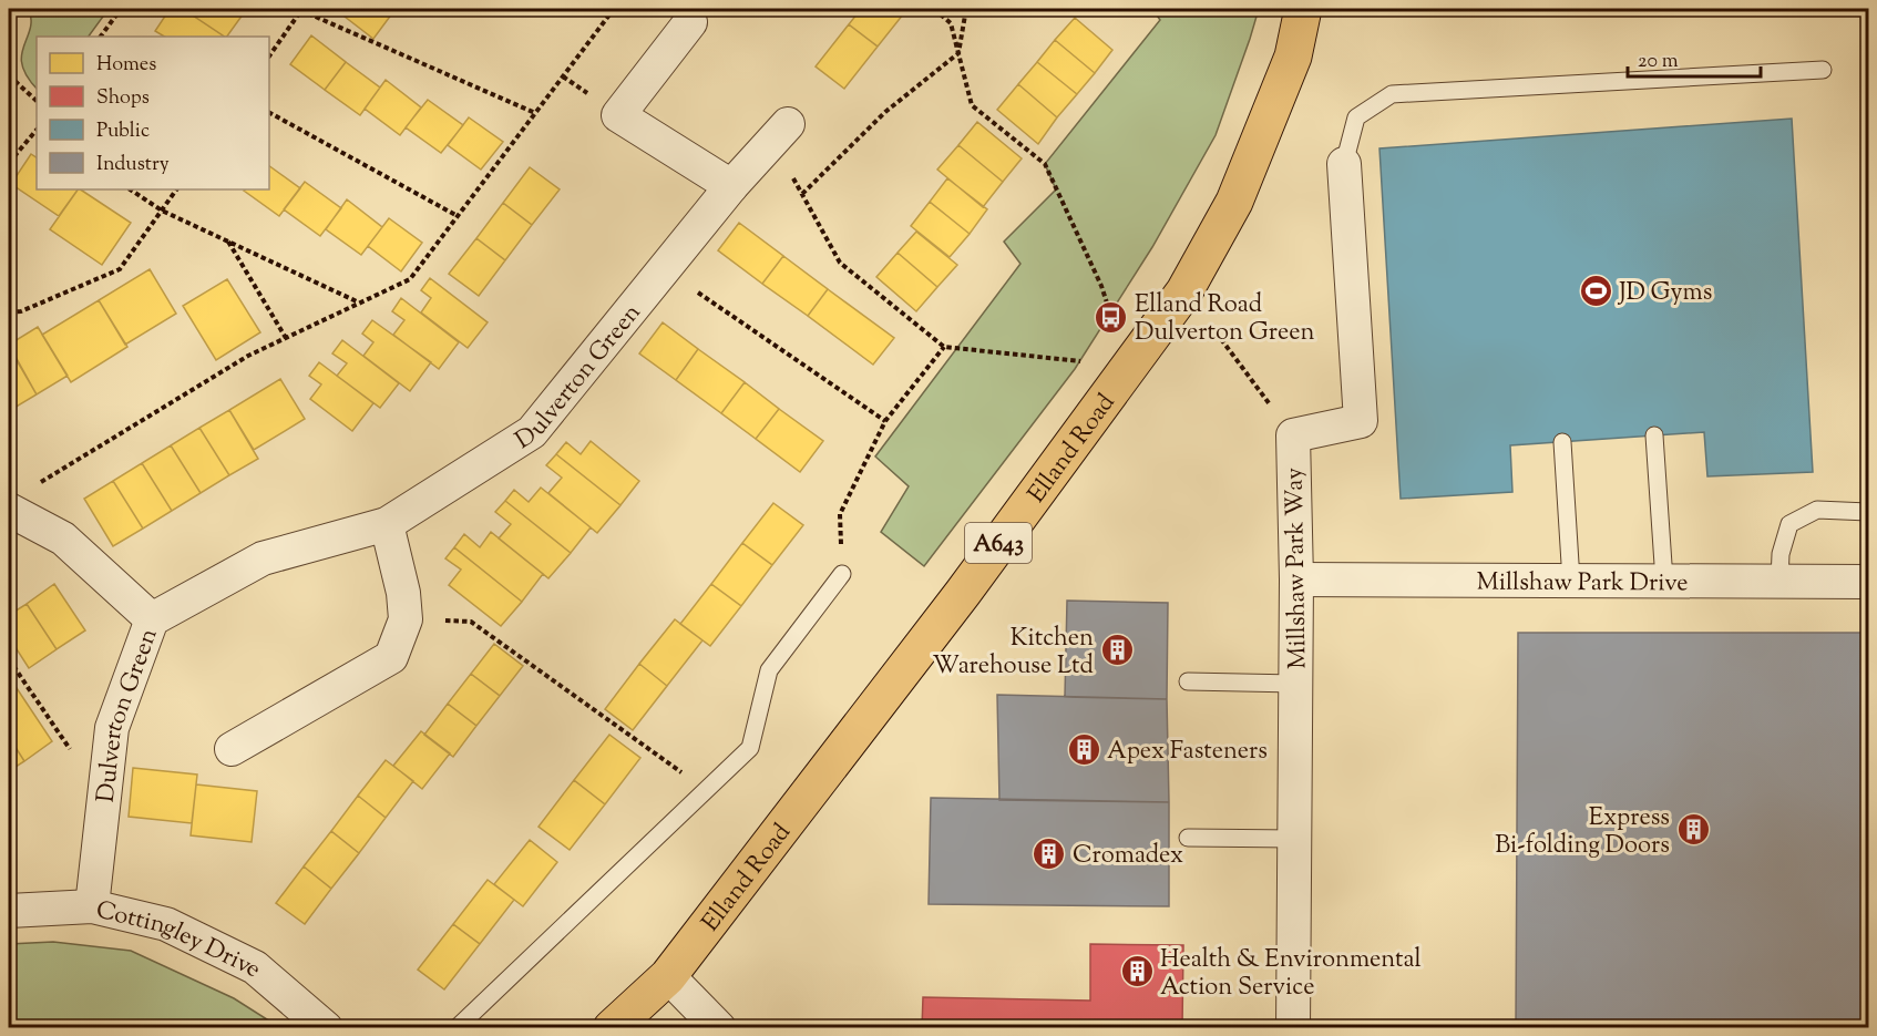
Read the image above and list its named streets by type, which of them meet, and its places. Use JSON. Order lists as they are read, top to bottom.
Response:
{
  "streets": {
    "main road": ["Elland Road", "A643"],
    "street": [
      "Dulverton Green",
      "Millshaw Park Way",
      "Millshaw Park Drive",
      "Cottingley Drive"
    ]
  },
  "crossings": [
    ["Dulverton Green", "Cottingley Drive"],
    ["Millshaw Park Way", "Millshaw Park Drive"]
  ],
  "places": {
    "sports": ["JD Gyms"],
    "bus stop": ["Elland Road Dulverton Green"],
    "building": [
      "Kitchen Warehouse Ltd",
      "Apex Fasteners",
      "Express Bi-folding Doors",
      "Cromadex",
      "Health & Environmental Action Service"
    ]
  },
  "legend": [
    "Homes",
    "Shops",
    "Public",
    "Industry"
  ],
  "scale_bar": "20 m"
}
